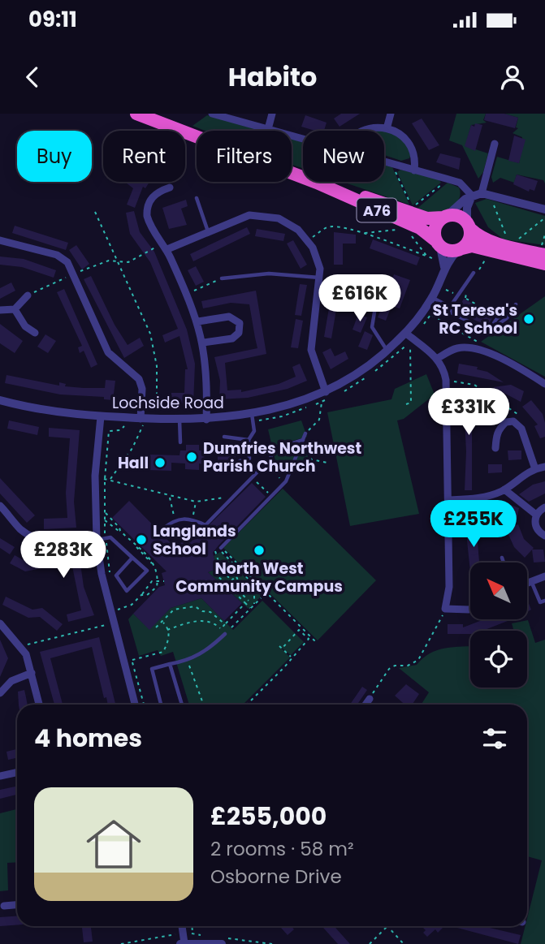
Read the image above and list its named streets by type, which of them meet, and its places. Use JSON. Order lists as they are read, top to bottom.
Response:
{
  "streets": {
    "highway": ["A76"],
    "street": ["Lochside Road"]
  },
  "crossings": [
    ["A76", "Lochside Road"]
  ],
  "places": [
    "St Teresa's RC School",
    "Dumfries Northwest Parish Church",
    "Hall",
    "Langlands School",
    "North West Community Campus"
  ],
  "north": "top left",
  "page": {
    "status": "09:11",
    "header": "Habito",
    "chip": [
      "Buy",
      "Rent",
      "Filters",
      "New"
    ],
    "price": [
      "£616K",
      "£331K",
      "£255K",
      "£283K"
    ],
    "heading": "4 homes",
    "list": [
      {
        "name": "£255,000",
        "note": "2 rooms · 58 m² · Osborne Drive"
      }
    ]
  }
}
